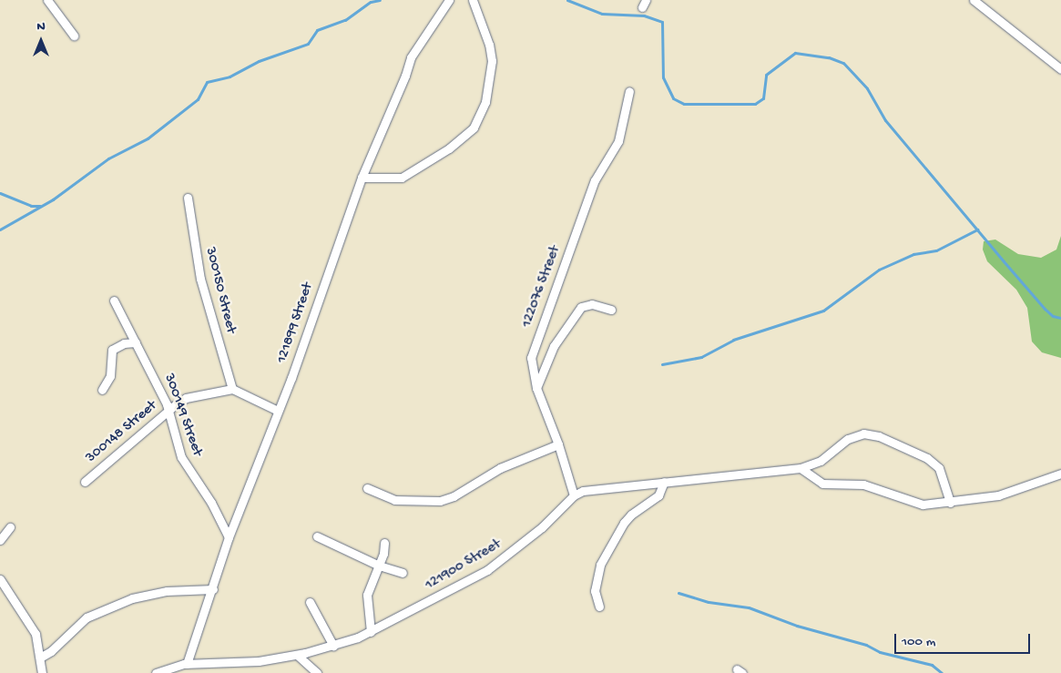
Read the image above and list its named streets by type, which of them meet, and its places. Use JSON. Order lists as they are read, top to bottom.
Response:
{
  "streets": {
    "street": [
      "122076 Street",
      "300150 Street",
      "121899 Street",
      "300149 Street",
      "300148 Street",
      "121900 Street"
    ]
  },
  "crossings": [
    ["122076 Street", "121900 Street"],
    ["300150 Street", "300148 Street"],
    ["121899 Street", "300149 Street"],
    ["121899 Street", "121900 Street"],
    ["300149 Street", "300148 Street"]
  ],
  "scale_bar": "100 m",
  "north": "top"
}
